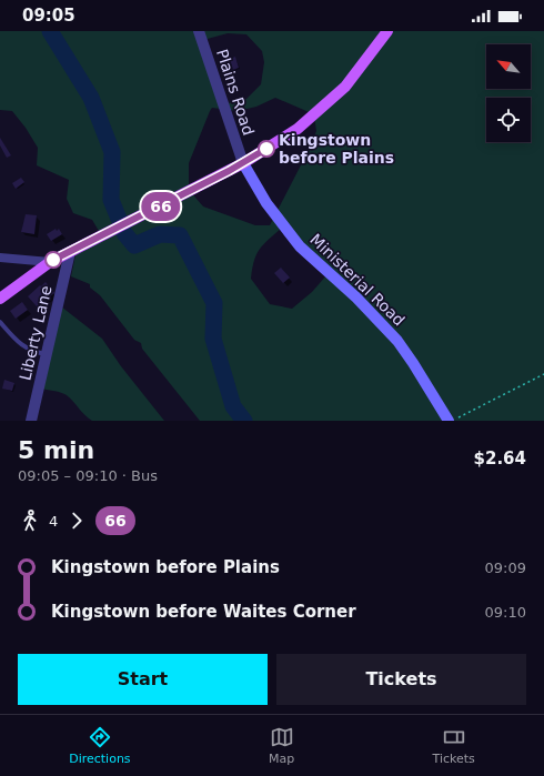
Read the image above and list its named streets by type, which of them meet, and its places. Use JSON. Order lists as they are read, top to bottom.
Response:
{
  "streets": {
    "main road": ["Ministerial Road"],
    "street": ["Plains Road", "Liberty Lane"]
  },
  "crossings": [
    ["Plains Road", "Ministerial Road"]
  ],
  "places": ["Kingstown before Plains"],
  "lines": ["bus line 66"],
  "north": "top left",
  "page": {
    "status": "09:05",
    "on_map": "66",
    "heading": ["5 min", "09:05 – 09:10 · Bus", "$2.64"],
    "legs": ["4", "66"],
    "list": [
      {
        "name": "Kingstown before Plains",
        "value": "09:09"
      },
      {
        "name": "Kingstown before Waites Corner",
        "value": "09:10"
      }
    ],
    "buttons": ["Start", "Tickets"],
    "tabs": ["Directions", "Map", "Tickets"]
  }
}
